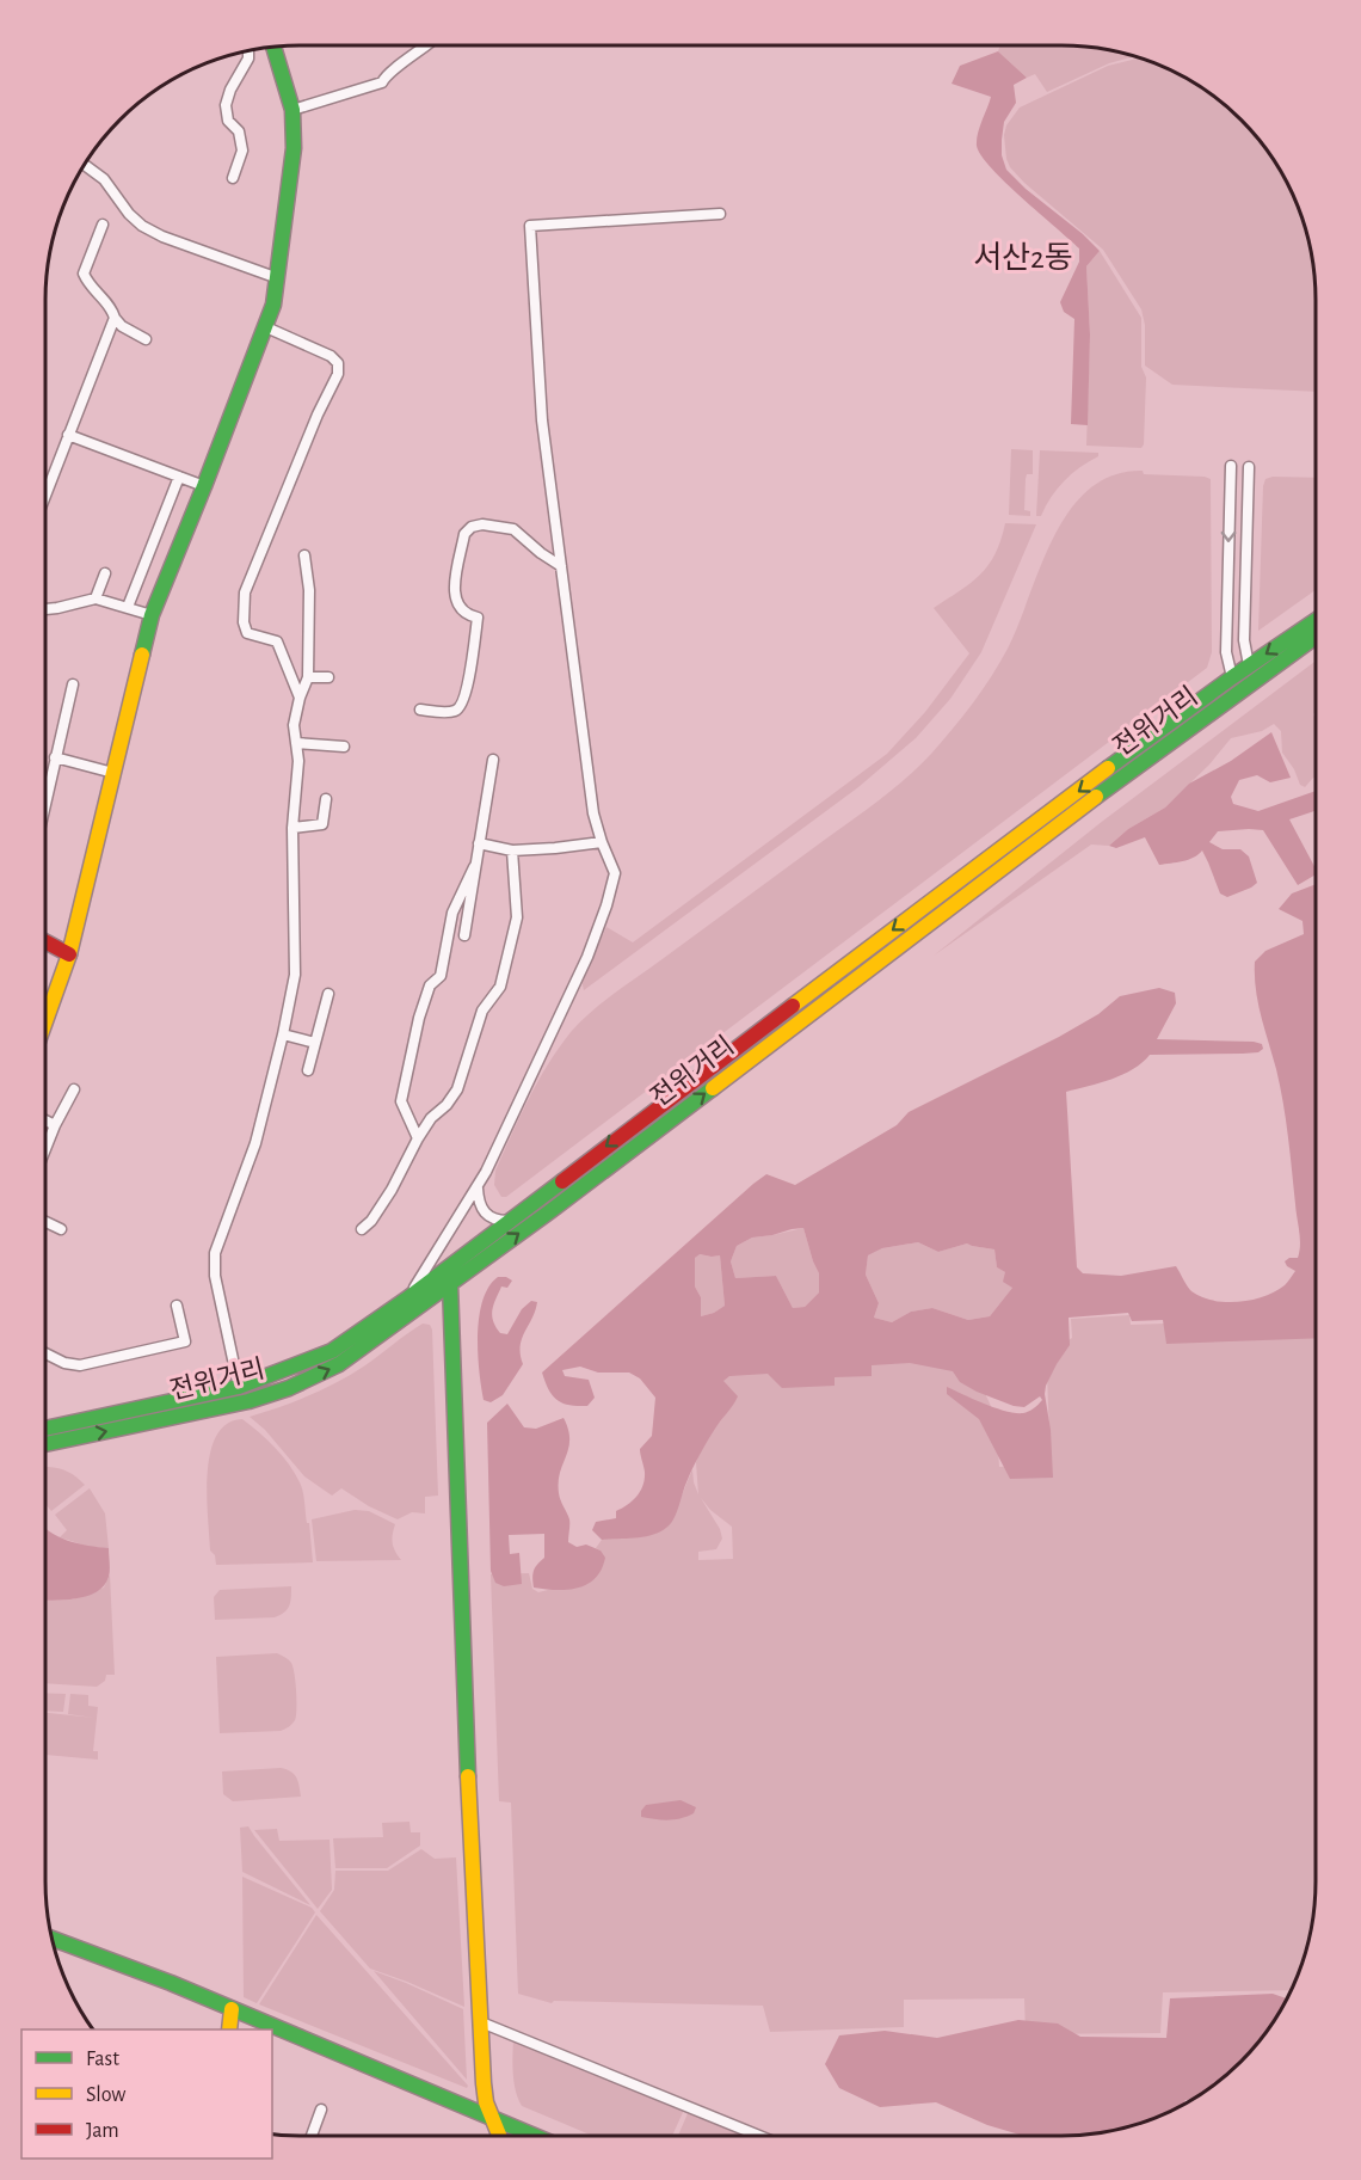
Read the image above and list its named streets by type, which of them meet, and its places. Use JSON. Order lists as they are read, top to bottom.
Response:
{
  "streets": {
    "main road": ["전위거리"]
  },
  "districts": ["서산2동"],
  "legend": ["Fast", "Slow", "Jam"]
}
